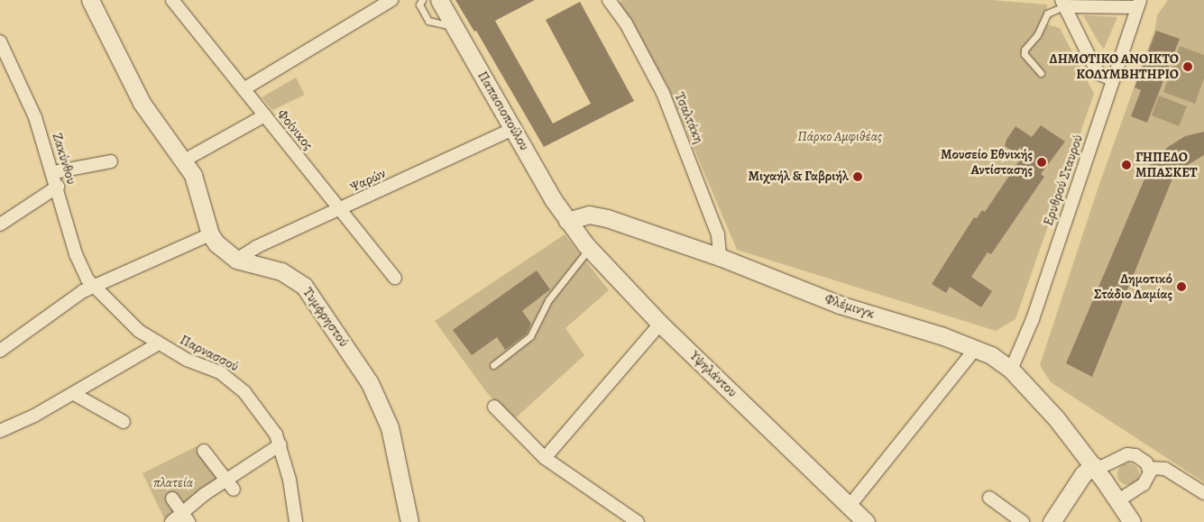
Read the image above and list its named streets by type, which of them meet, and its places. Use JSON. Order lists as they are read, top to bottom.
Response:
{
  "streets": {
    "main road": [
      "Παπασιοπούλου",
      "Φλέμινγκ",
      "Τυμφρηστού",
      "Υψηλάντου"
    ],
    "street": [
      "Τσαλτάκη",
      "Φοίνικος",
      "Ζακύνθου",
      "Ψαρών",
      "Ερυθρού Σταυρού",
      "Παρνασσού"
    ]
  },
  "crossings": [
    ["Παπασιοπούλου", "Ψαρών"],
    ["Παπασιοπούλου", "Φλέμινγκ"],
    ["Παπασιοπούλου", "Υψηλάντου"],
    ["Τσαλτάκη", "Φλέμινγκ"],
    ["Φοίνικος", "Ψαρών"],
    ["Ζακύνθου", "Παρνασσού"],
    ["Ψαρών", "Τυμφρηστού"],
    ["Ερυθρού Σταυρού", "Φλέμινγκ"],
    ["Φλέμινγκ", "Υψηλάντου"]
  ],
  "parks": ["Πάρκο Αμφιθέας", "πλατεία"],
  "places": [
    "ΔΗΜΟΤΙΚΟ ΑΝΟΙΚΤΟ ΚΟΛΥΜΒΗΤΗΡΙΟ",
    "Μουσείο Εθνικής Αντίστασης",
    "ΓΗΠΕΔΟ ΜΠΑΣΚΕΤ",
    "Μιχαήλ & Γαβριήλ",
    "Δημοτικό Στάδιο Λαμίας"
  ]
}
